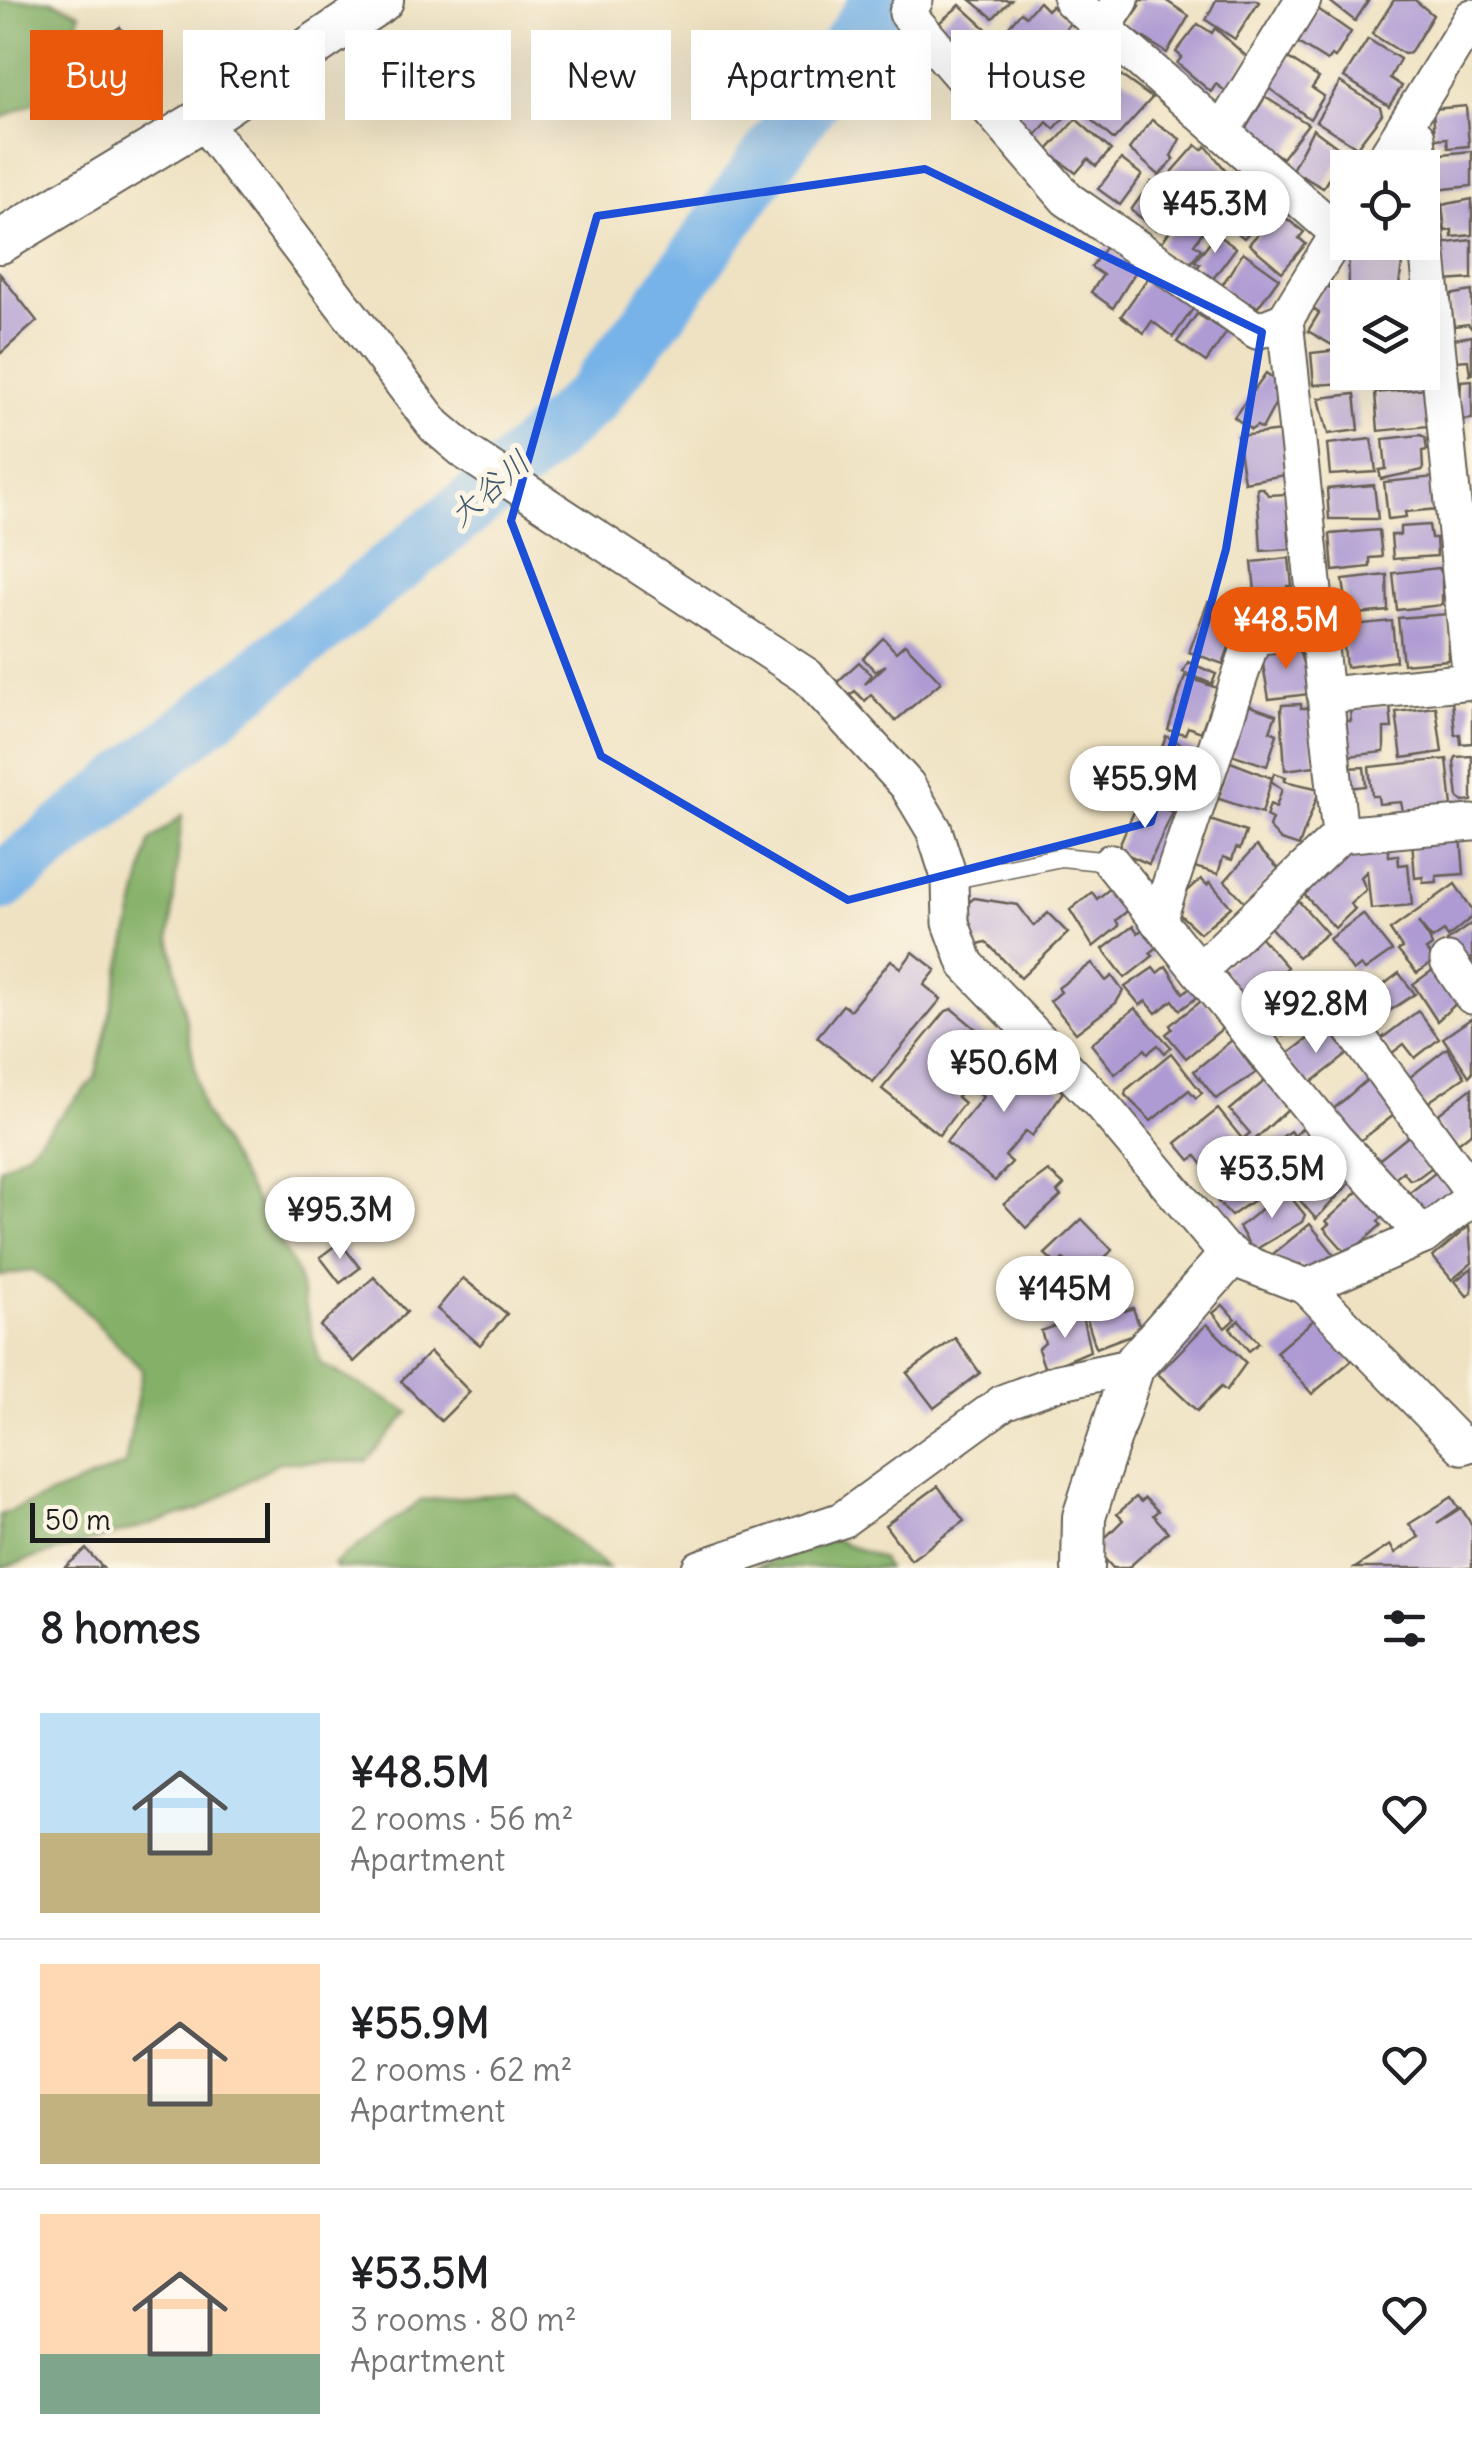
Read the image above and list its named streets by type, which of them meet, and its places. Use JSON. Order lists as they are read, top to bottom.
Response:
{
  "water": ["大谷川"],
  "scale_bar": "50 m",
  "page": {
    "chip": [
      "Buy",
      "Rent",
      "Filters",
      "New",
      "Apartment",
      "House"
    ],
    "price": [
      "¥45.3M",
      "¥48.5M",
      "¥55.9M",
      "¥92.8M",
      "¥50.6M",
      "¥53.5M",
      "¥95.3M",
      "¥145M"
    ],
    "scale": "50 m",
    "heading": "8 homes",
    "list": [
      {
        "name": "¥48.5M",
        "note": "2 rooms · 56 m² · Apartment"
      },
      {
        "name": "¥55.9M",
        "note": "2 rooms · 62 m² · Apartment"
      },
      {
        "name": "¥53.5M",
        "note": "3 rooms · 80 m² · Apartment"
      }
    ]
  }
}
